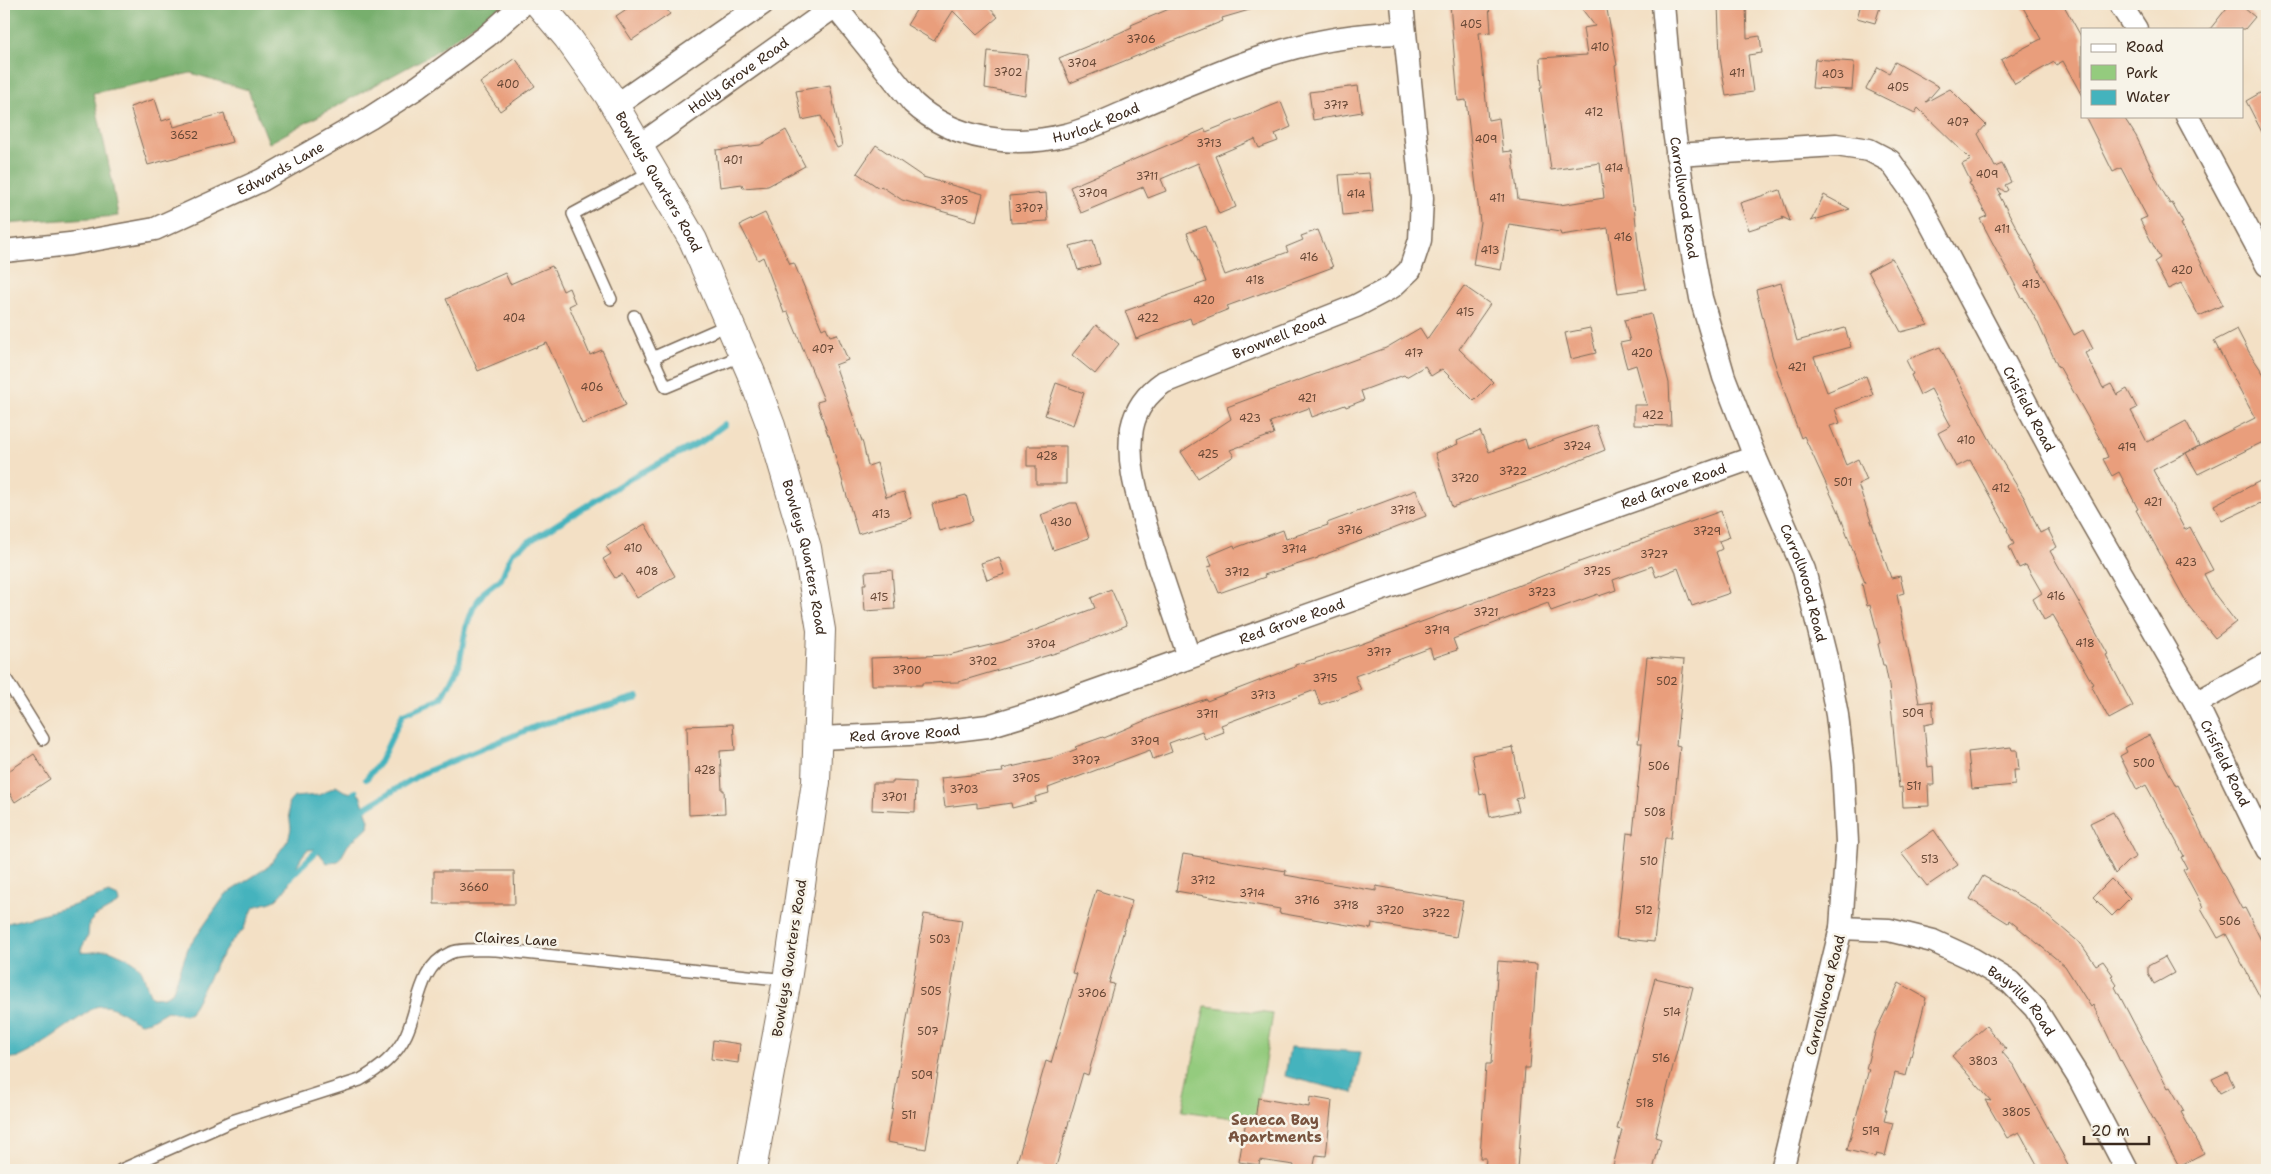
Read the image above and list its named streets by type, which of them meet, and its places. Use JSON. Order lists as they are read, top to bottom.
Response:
{
  "streets": {
    "street": [
      "Holly Grove Road",
      "Hurlock Road",
      "Edwards Lane",
      "Bowleys Quarters Road",
      "Carrollwood Road",
      "Brownell Road",
      "Crisfield Road",
      "Red Grove Road",
      "Bayville Road"
    ],
    "lane": ["Claires Lane"]
  },
  "crossings": [
    ["Holly Grove Road", "Hurlock Road"],
    ["Holly Grove Road", "Bowleys Quarters Road"],
    ["Hurlock Road", "Brownell Road"],
    ["Bowleys Quarters Road", "Red Grove Road"],
    ["Bowleys Quarters Road", "Claires Lane"],
    ["Carrollwood Road", "Crisfield Road"],
    ["Carrollwood Road", "Red Grove Road"],
    ["Carrollwood Road", "Bayville Road"],
    ["Brownell Road", "Red Grove Road"]
  ],
  "districts": ["Seneca Bay Apartments"],
  "house_numbers": [
    "405",
    "3706",
    "410",
    "3704",
    "3702",
    "411",
    "403",
    "400",
    "405",
    "3717",
    "412",
    "407",
    "3652",
    "409",
    "3713",
    "401",
    "414",
    "409",
    "3711",
    "3709",
    "414",
    "411",
    "3705",
    "3707",
    "411",
    "416",
    "413",
    "416",
    "420",
    "418",
    "413",
    "420",
    "415",
    "404",
    "422",
    "407",
    "417",
    "420",
    "421",
    "406",
    "421",
    "422",
    "423",
    "410",
    "3724",
    "419",
    "425",
    "428",
    "3722",
    "3720",
    "501",
    "412",
    "421",
    "3718",
    "413",
    "430",
    "3716",
    "3729",
    "410",
    "3714",
    "3727",
    "423",
    "408",
    "3725",
    "3712",
    "3723",
    "416",
    "415",
    "3721",
    "3719",
    "418",
    "3704",
    "3717",
    "3702",
    "3700",
    "3715",
    "502",
    "3713",
    "509",
    "3711",
    "3709",
    "3707",
    "500",
    "506",
    "428",
    "3705",
    "511",
    "3703",
    "3701",
    "508",
    "513",
    "510",
    "3712",
    "3660",
    "3714",
    "3716",
    "3718",
    "3720",
    "512",
    "3722",
    "506",
    "503",
    "505",
    "3706",
    "514",
    "507",
    "516",
    "3803",
    "509",
    "518",
    "3805",
    "511",
    "519"
  ],
  "legend": ["Road", "Park", "Water"],
  "scale_bar": "20 m"
}
